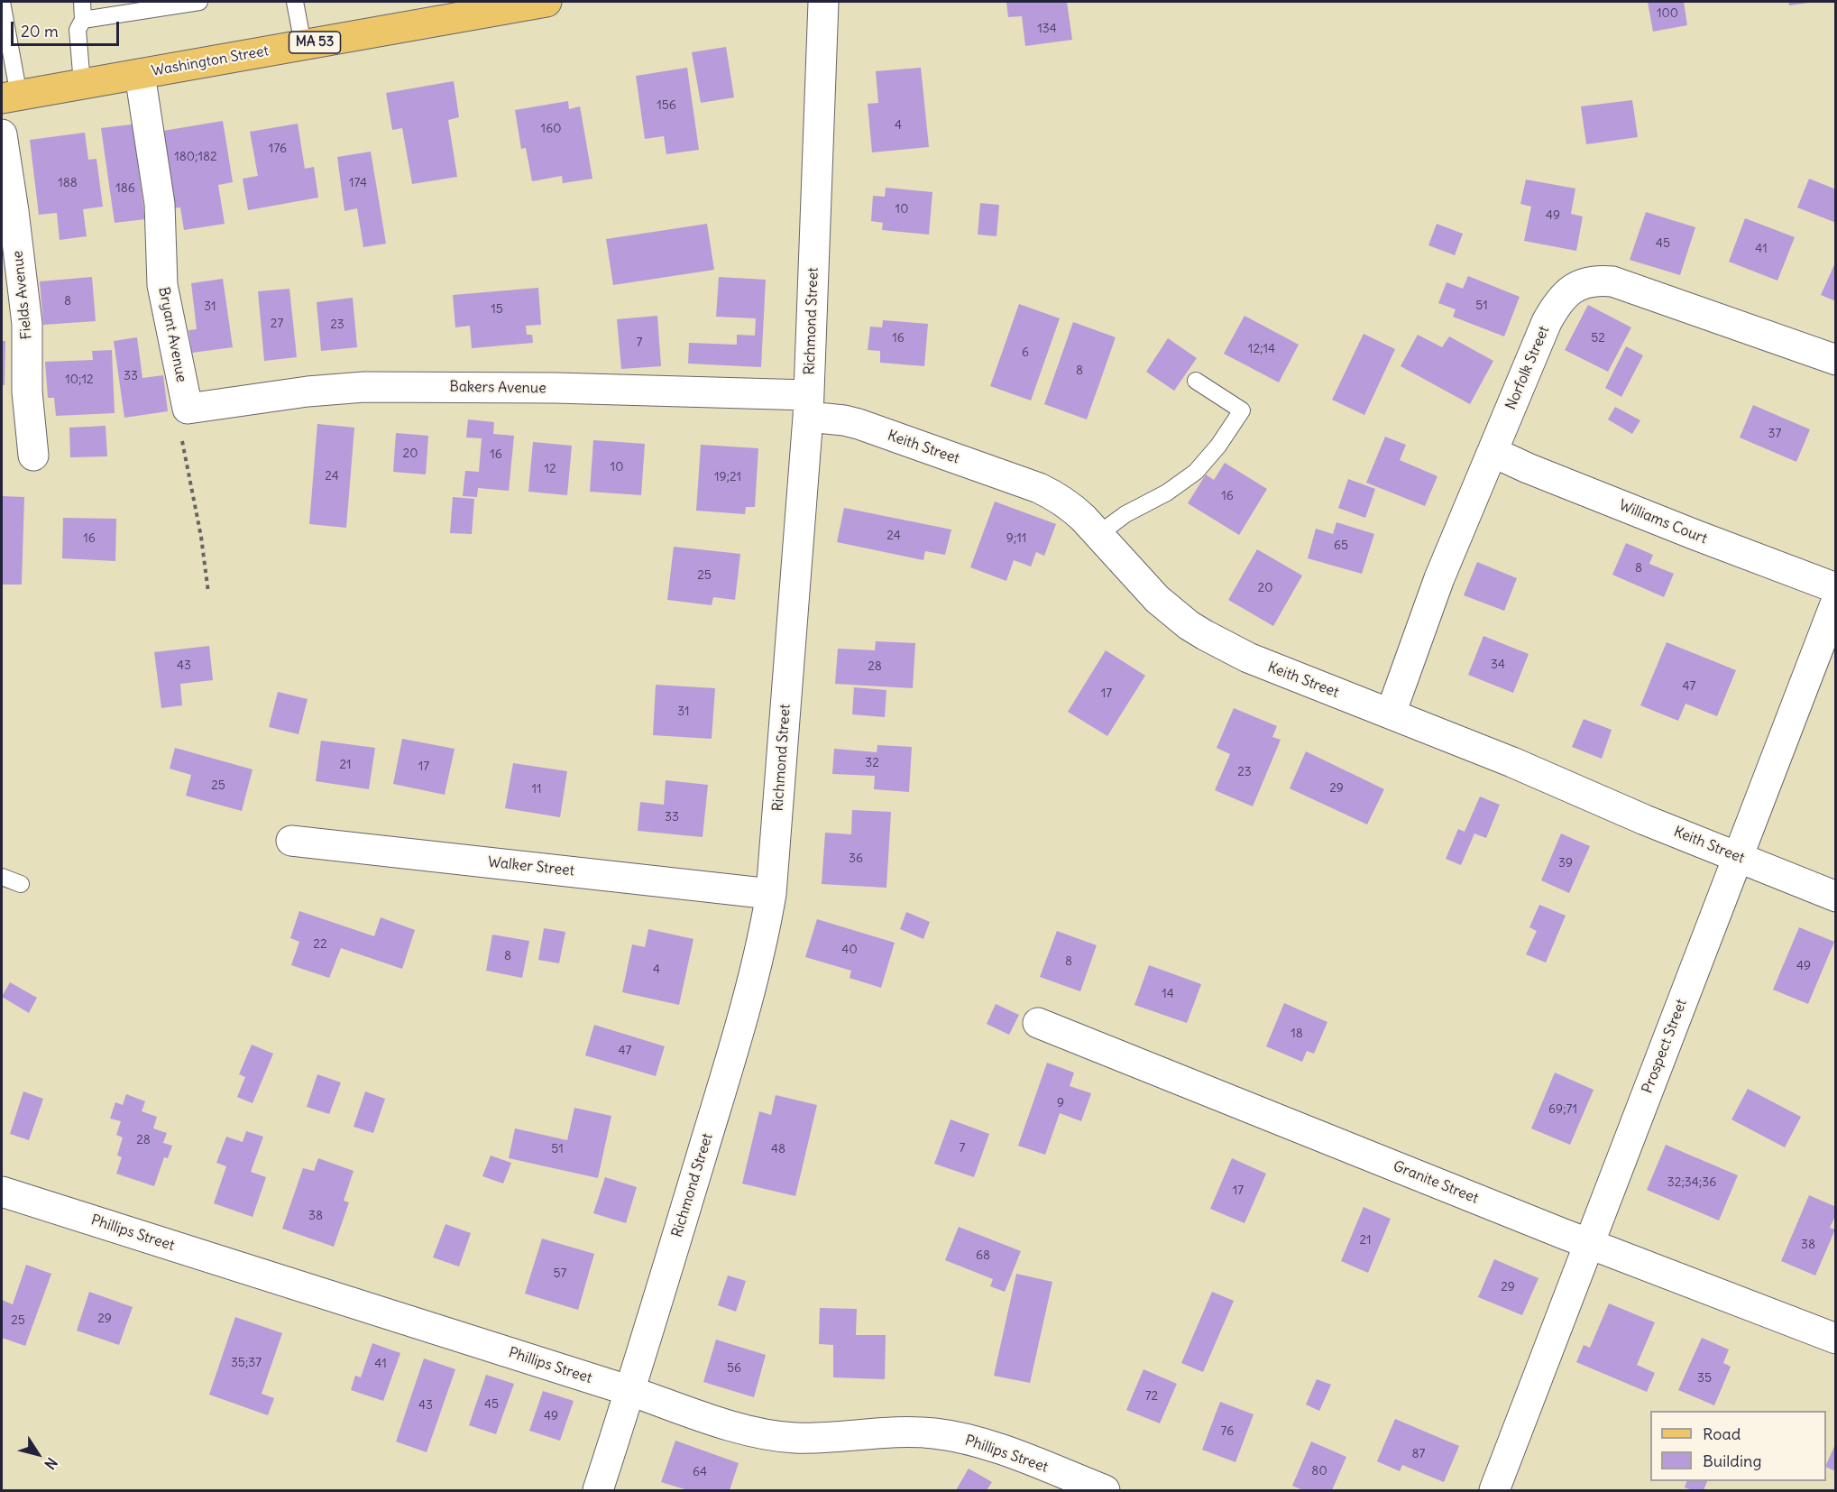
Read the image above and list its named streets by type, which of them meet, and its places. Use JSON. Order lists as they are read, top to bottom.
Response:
{
  "streets": {
    "main road": ["MA 53", "Washington Street"],
    "street": [
      "Fields Avenue",
      "Richmond Street",
      "Bryant Avenue",
      "Norfolk Street",
      "Bakers Avenue",
      "Keith Street",
      "Williams Court",
      "Walker Street",
      "Prospect Street",
      "Granite Street",
      "Phillips Street"
    ]
  },
  "crossings": [
    ["Washington Street", "Bryant Avenue"],
    ["Richmond Street", "Bakers Avenue"],
    ["Richmond Street", "Keith Street"],
    ["Richmond Street", "Walker Street"],
    ["Richmond Street", "Phillips Street"],
    ["Bryant Avenue", "Bakers Avenue"],
    ["Norfolk Street", "Keith Street"],
    ["Norfolk Street", "Williams Court"],
    ["Bakers Avenue", "Keith Street"],
    ["Keith Street", "Prospect Street"],
    ["Prospect Street", "Granite Street"]
  ],
  "house_numbers": [
    "100",
    "134",
    "156",
    "4",
    "160",
    "176",
    "180;182",
    "188",
    "174",
    "186",
    "10",
    "49",
    "45",
    "41",
    "8",
    "51",
    "31",
    "15",
    "27",
    "23",
    "16",
    "52",
    "7",
    "12;14",
    "6",
    "8",
    "33",
    "10;12",
    "37",
    "20",
    "16",
    "10",
    "12",
    "24",
    "19;21",
    "16",
    "24",
    "16",
    "9;11",
    "65",
    "8",
    "25",
    "20",
    "34",
    "43",
    "28",
    "47",
    "17",
    "31",
    "32",
    "21",
    "17",
    "23",
    "25",
    "29",
    "11",
    "33",
    "36",
    "39",
    "22",
    "40",
    "8",
    "8",
    "49",
    "4",
    "14",
    "18",
    "47",
    "9",
    "69;71",
    "28",
    "7",
    "51",
    "48",
    "32;34;36",
    "17",
    "38",
    "21",
    "38",
    "68",
    "57",
    "29",
    "29",
    "25",
    "35;37",
    "41",
    "56",
    "35",
    "72",
    "45",
    "43",
    "49",
    "76",
    "87",
    "80",
    "64"
  ],
  "legend": ["Road", "Building"],
  "scale_bar": "20 m",
  "north": "bottom right"
}
